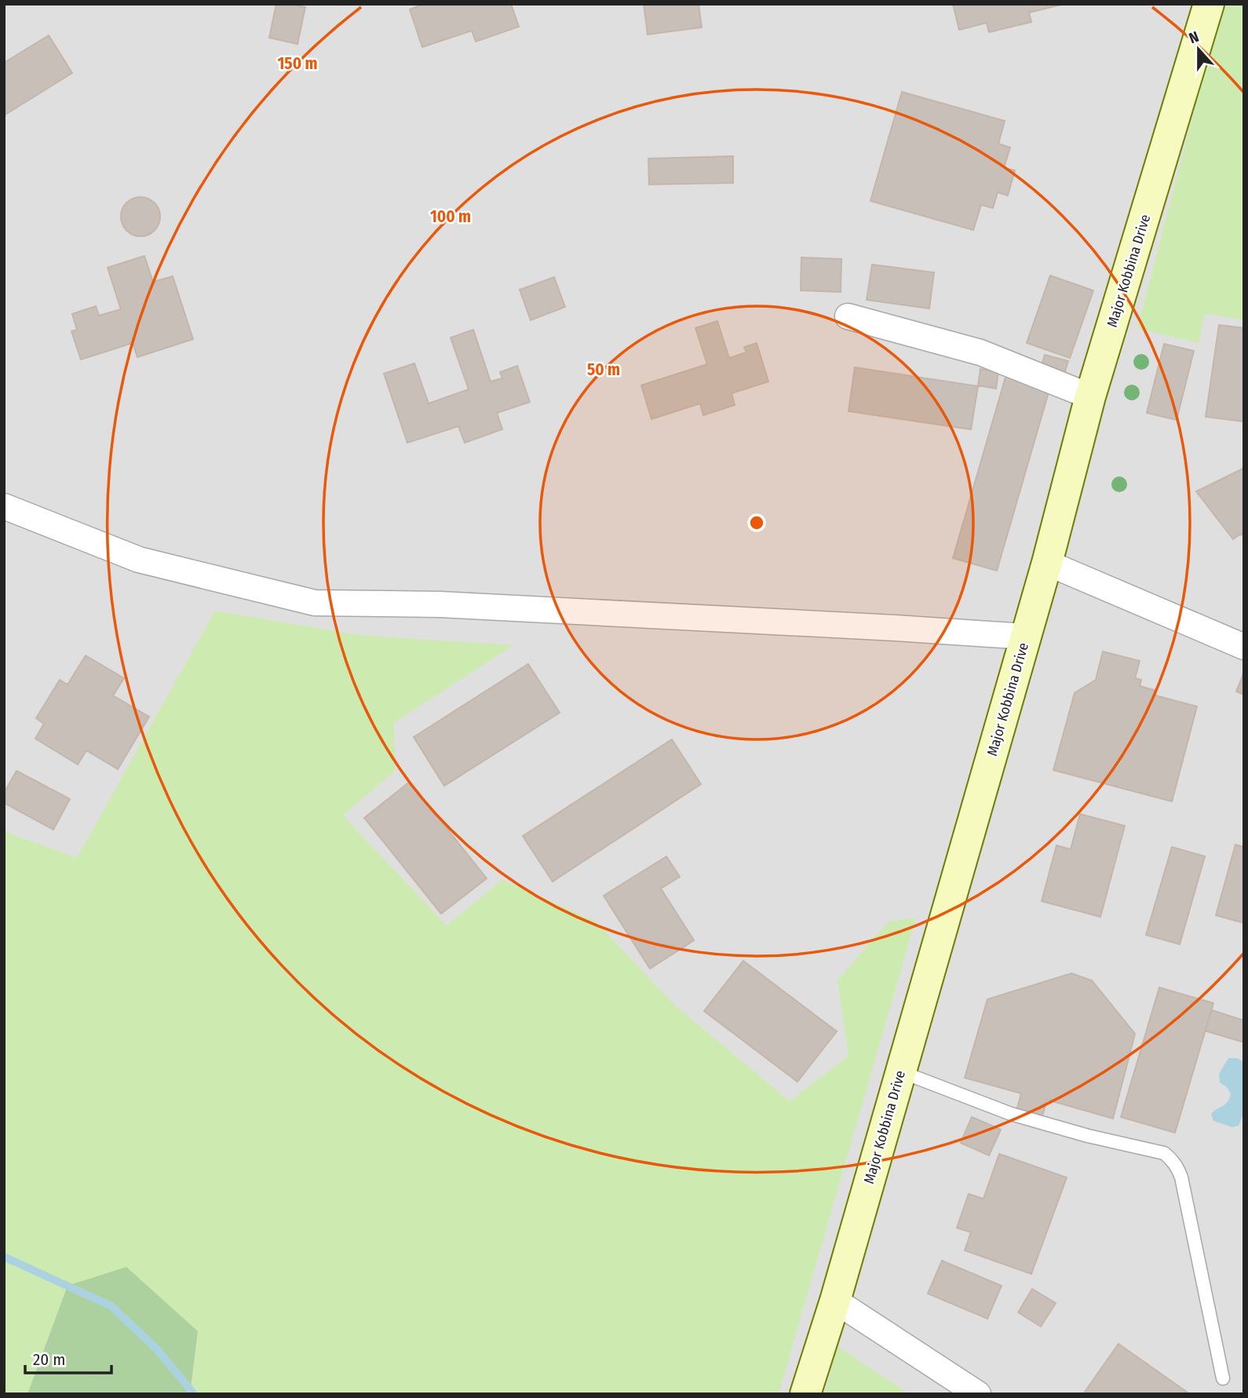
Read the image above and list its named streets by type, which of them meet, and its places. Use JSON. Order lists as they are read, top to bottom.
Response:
{
  "streets": {
    "street": ["Major Kobbina Drive"]
  },
  "scale_bar": "20 m",
  "north": "top",
  "rings": ["150 m", "100 m", "50 m"]
}
